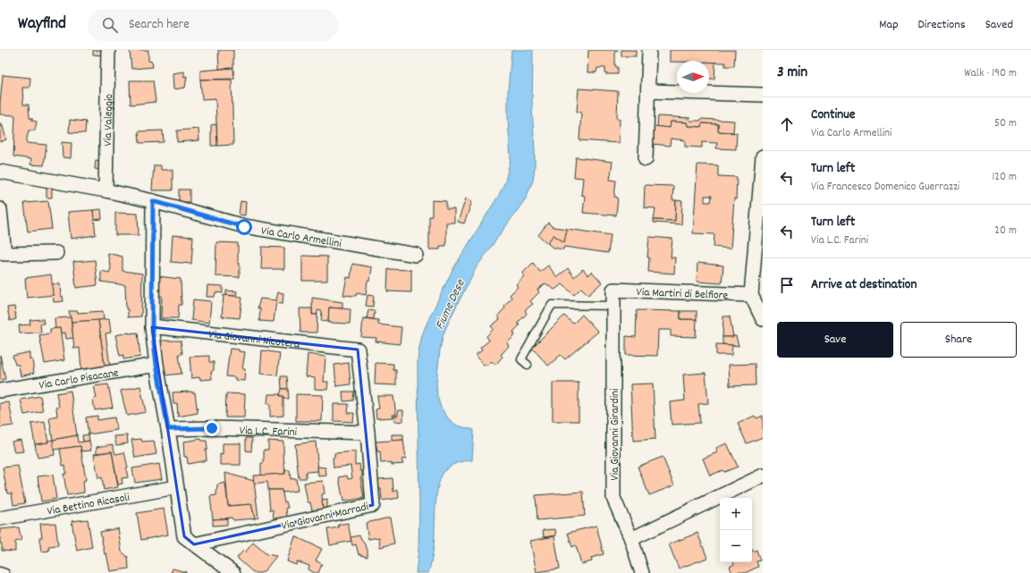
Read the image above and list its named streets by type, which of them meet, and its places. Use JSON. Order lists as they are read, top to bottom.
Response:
{
  "streets": {
    "street": [
      "Via Valeggio",
      "Via Carlo Armellini",
      "Via Martiri di Belfiore",
      "Via Giovanni Nicotera",
      "Via Carlo Pisacane",
      "Via L.C. Farini",
      "Via Giovanni Girardini",
      "Via Bettino Ricasoli",
      "Via Giovanni Marradi"
    ]
  },
  "crossings": [
    ["Via Valeggio", "Via Carlo Armellini"],
    ["Via Martiri di Belfiore", "Via Giovanni Girardini"],
    ["Via Giovanni Nicotera", "Via Giovanni Marradi"],
    ["Via L.C. Farini", "Via Giovanni Marradi"]
  ],
  "water": ["Fiume Dese"],
  "north": "right",
  "page": {
    "header": "Wayfind",
    "search": "Search here",
    "nav": ["Map", "Directions", "Saved"],
    "heading": ["3 min", "Walk · 190 m"],
    "list": [
      ["Continue", "Via Carlo Armellini", "50 m"],
      ["Turn left", "Via Francesco Domenico Guerrazzi", "120 m"],
      ["Turn left", "Via L.C. Farini", "20 m"],
      "Arrive at destination"
    ],
    "buttons": ["Save", "Share"],
    "map_buttons": ["+", "−"]
  }
}
